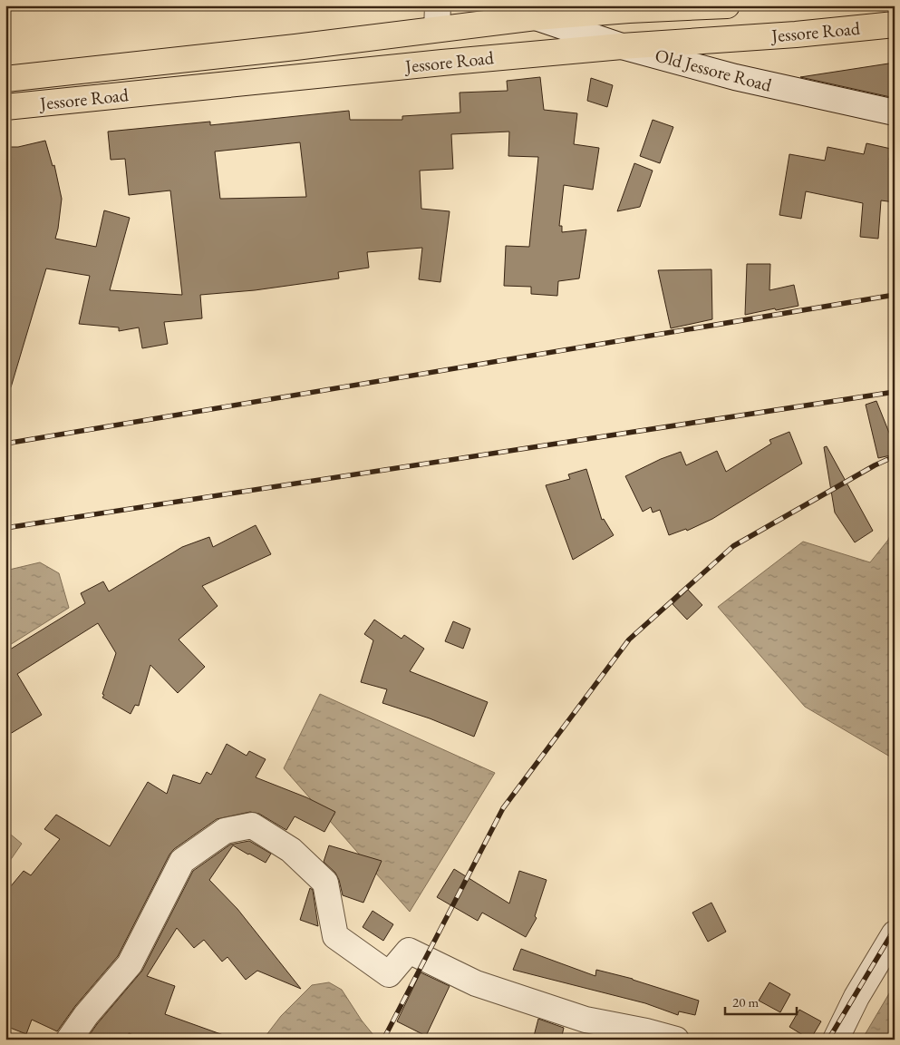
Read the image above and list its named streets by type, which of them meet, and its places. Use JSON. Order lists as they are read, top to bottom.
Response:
{
  "streets": {
    "highway": ["Jessore Road"],
    "street": ["Old Jessore Road"]
  },
  "crossings": [
    ["Jessore Road", "Old Jessore Road"]
  ],
  "scale_bar": "20 m"
}
